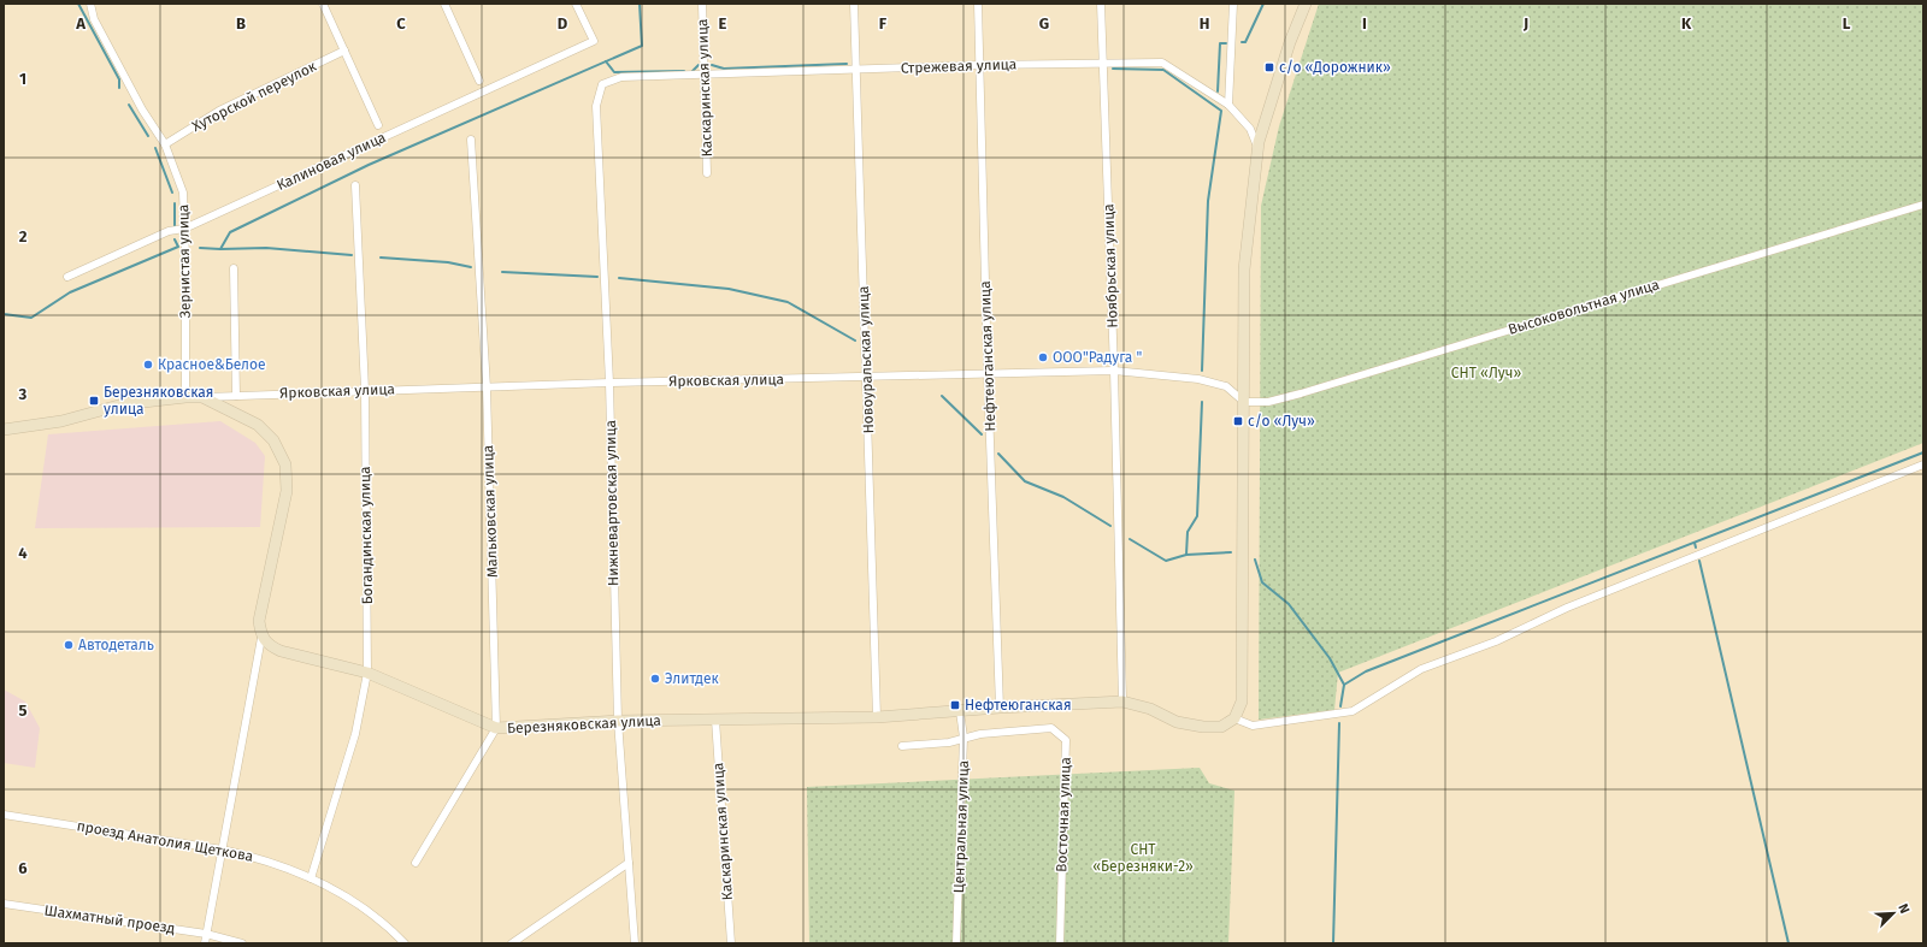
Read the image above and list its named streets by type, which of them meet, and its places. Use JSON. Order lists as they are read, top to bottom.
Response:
{
  "streets": {
    "street": [
      "Стрежевая улица",
      "Каскаринская улица",
      "Хуторской переулок",
      "Калиновая улица",
      "Зернистая улица",
      "Ноябрьская улица",
      "Высоковольтная улица",
      "Нефтеюганская улица",
      "Новоуральская улица",
      "Ярковская улица",
      "Нижневартовская улица",
      "Мальковская улица",
      "Богандинская улица",
      "Березняковская улица",
      "Восточная улица",
      "Центральная улица",
      "проезд Анатолия Щеткова",
      "Шахматный проезд"
    ]
  },
  "crossings": [
    ["Стрежевая улица", "Каскаринская улица"],
    ["Стрежевая улица", "Ноябрьская улица"],
    ["Стрежевая улица", "Нефтеюганская улица"],
    ["Стрежевая улица", "Новоуральская улица"],
    ["Стрежевая улица", "Нижневартовская улица"],
    ["Каскаринская улица", "Березняковская улица"],
    ["Хуторской переулок", "Зернистая улица"],
    ["Калиновая улица", "Зернистая улица"],
    ["Ноябрьская улица", "Ярковская улица"],
    ["Ноябрьская улица", "Березняковская улица"],
    ["Высоковольтная улица", "Ярковская улица"],
    ["Нефтеюганская улица", "Ярковская улица"],
    ["Нефтеюганская улица", "Березняковская улица"],
    ["Новоуральская улица", "Ярковская улица"],
    ["Новоуральская улица", "Березняковская улица"],
    ["Ярковская улица", "Нижневартовская улица"],
    ["Ярковская улица", "Мальковская улица"],
    ["Ярковская улица", "Богандинская улица"],
    ["Нижневартовская улица", "Березняковская улица"],
    ["Мальковская улица", "Березняковская улица"],
    ["Богандинская улица", "Березняковская улица"],
    ["Богандинская улица", "проезд Анатолия Щеткова"],
    ["Березняковская улица", "Центральная улица"],
    ["Восточная улица", "Центральная улица"]
  ],
  "parks": ["СНТ «Луч»", "СНТ «Березняки-2»"],
  "places": {
    "transit": [
      "с/о «Дорожник»",
      "Березняковская улица",
      "с/о «Луч»",
      "Нефтеюганская"
    ],
    "other": [
      "ООО\"Радуга \"",
      "Красное&Белое",
      "Автодеталь",
      "Элитдек"
    ]
  },
  "north": "top right",
  "grid": {
    "columns": [
      "A",
      "B",
      "C",
      "D",
      "E",
      "F",
      "G",
      "H",
      "I",
      "J",
      "K",
      "L"
    ],
    "rows": [
      "1",
      "2",
      "3",
      "4",
      "5",
      "6"
    ]
  }
}
